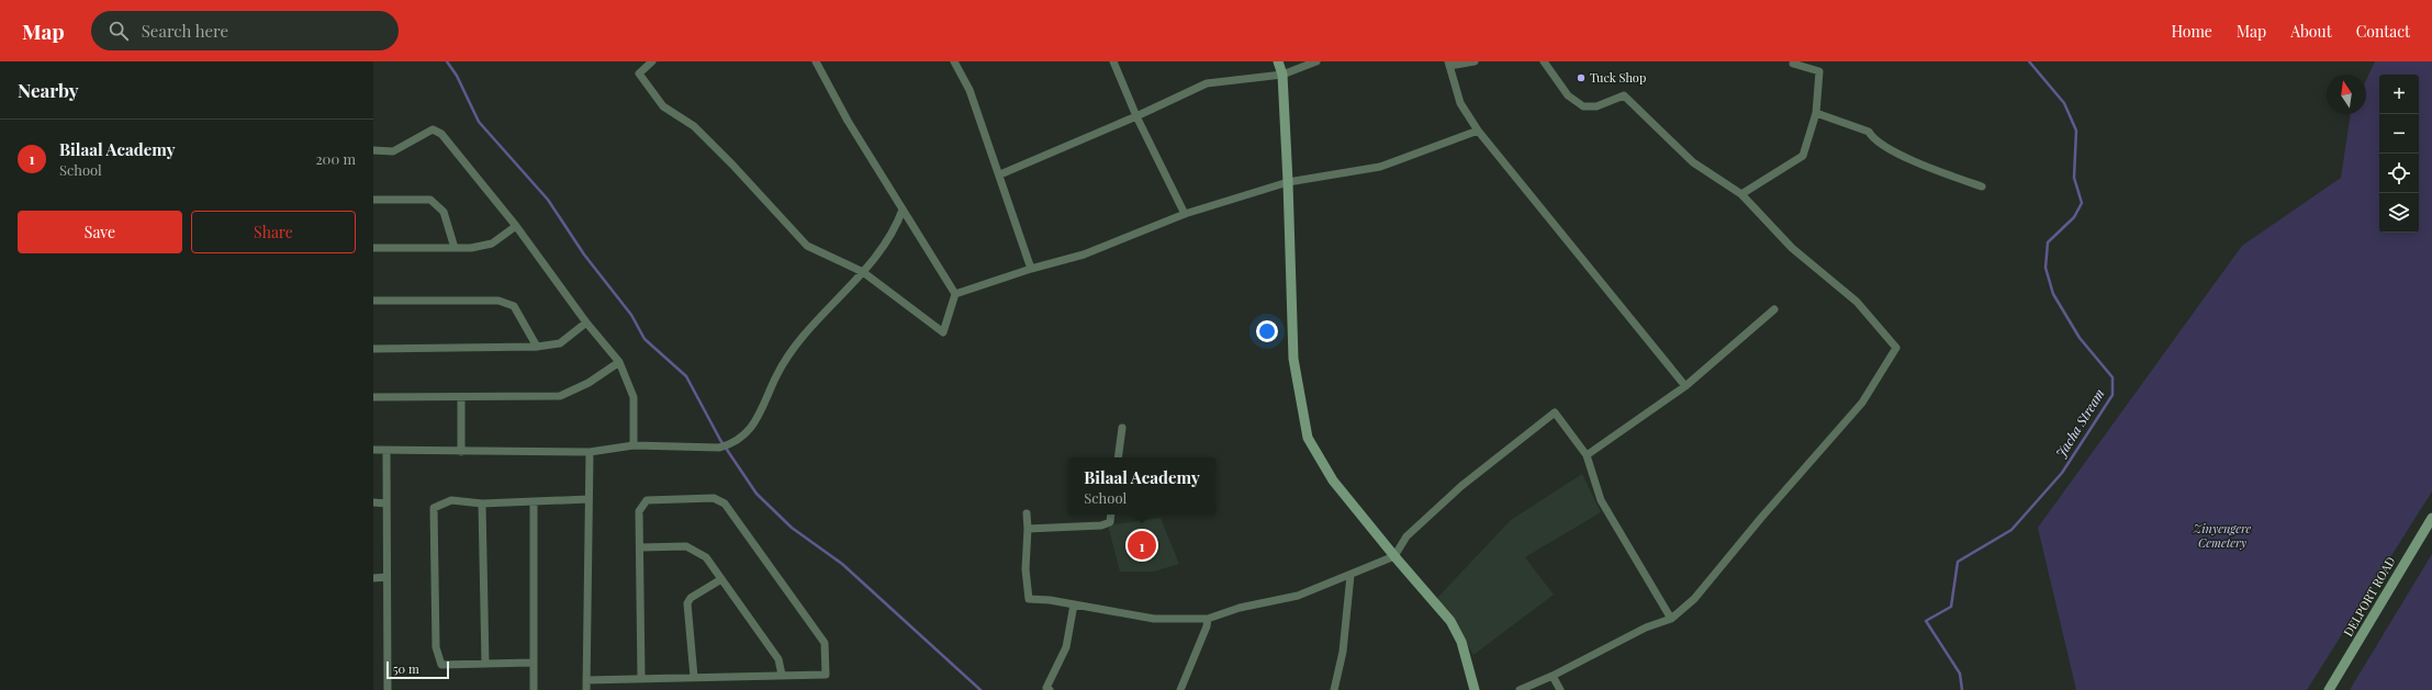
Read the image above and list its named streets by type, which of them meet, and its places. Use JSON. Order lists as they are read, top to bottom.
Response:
{
  "streets": {
    "street": ["DELPORT ROAD"]
  },
  "water": ["Jacha Stream"],
  "parks": ["Zinyengere Cemetery"],
  "places": ["Tuck Shop"],
  "scale_bar": "50 m",
  "north": "top",
  "page": {
    "header": "Map",
    "search": "Search here",
    "nav": [
      "Home",
      "Map",
      "About",
      "Contact"
    ],
    "heading": "Nearby",
    "map_buttons": ["+", "−"],
    "list": [
      {
        "mark": "1",
        "name": "Bilaal Academy",
        "note": "School",
        "value": "200 m"
      }
    ],
    "buttons": ["Save", "Share"],
    "popup": ["Bilaal Academy", "School"],
    "pins": "1",
    "scale": "50 m"
  }
}
